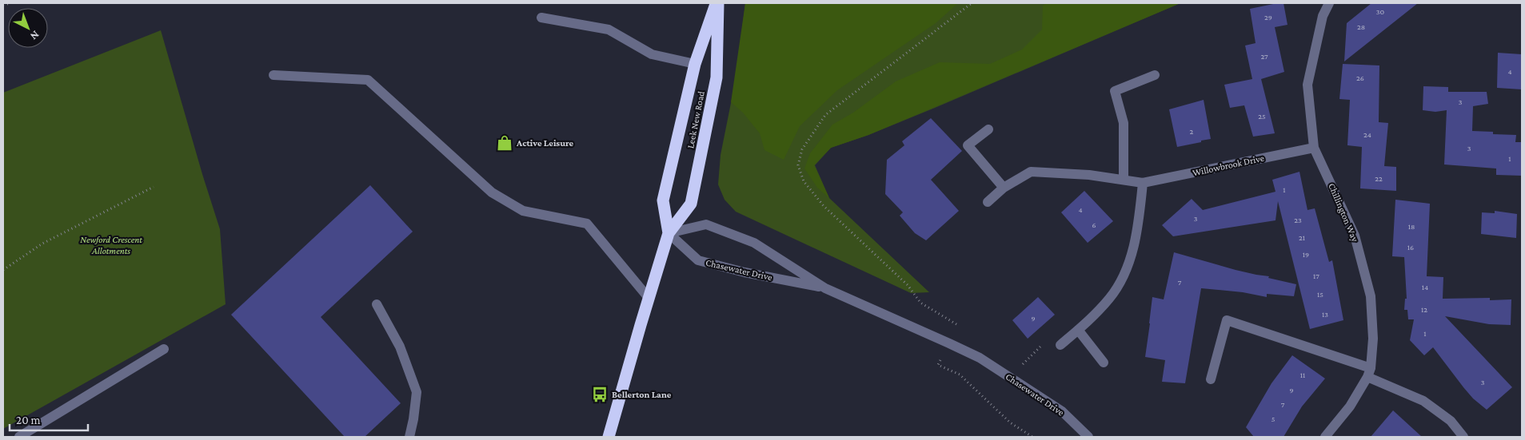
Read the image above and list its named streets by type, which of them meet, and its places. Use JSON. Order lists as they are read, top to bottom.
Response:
{
  "streets": {
    "highway": ["Leek New Road"],
    "street": ["Willowbrook Drive", "Chillington Way", "Chasewater Drive"]
  },
  "crossings": [
    ["Leek New Road", "Chasewater Drive"],
    ["Willowbrook Drive", "Chillington Way"]
  ],
  "parks": ["Newford Crescent Allotments"],
  "places": {
    "shop": ["Active Leisure"],
    "bus stop": ["Bellerton Lane"]
  },
  "house_numbers": [
    "30",
    "29",
    "28",
    "27",
    "4",
    "26",
    "3",
    "25",
    "2",
    "24",
    "3",
    "1",
    "22",
    "1",
    "4",
    "3",
    "23",
    "6",
    "18",
    "21",
    "16",
    "19",
    "17",
    "7",
    "14",
    "15",
    "12",
    "13",
    "9",
    "1",
    "11",
    "3",
    "9",
    "7",
    "5"
  ],
  "scale_bar": "20 m",
  "north": "bottom right"
}
